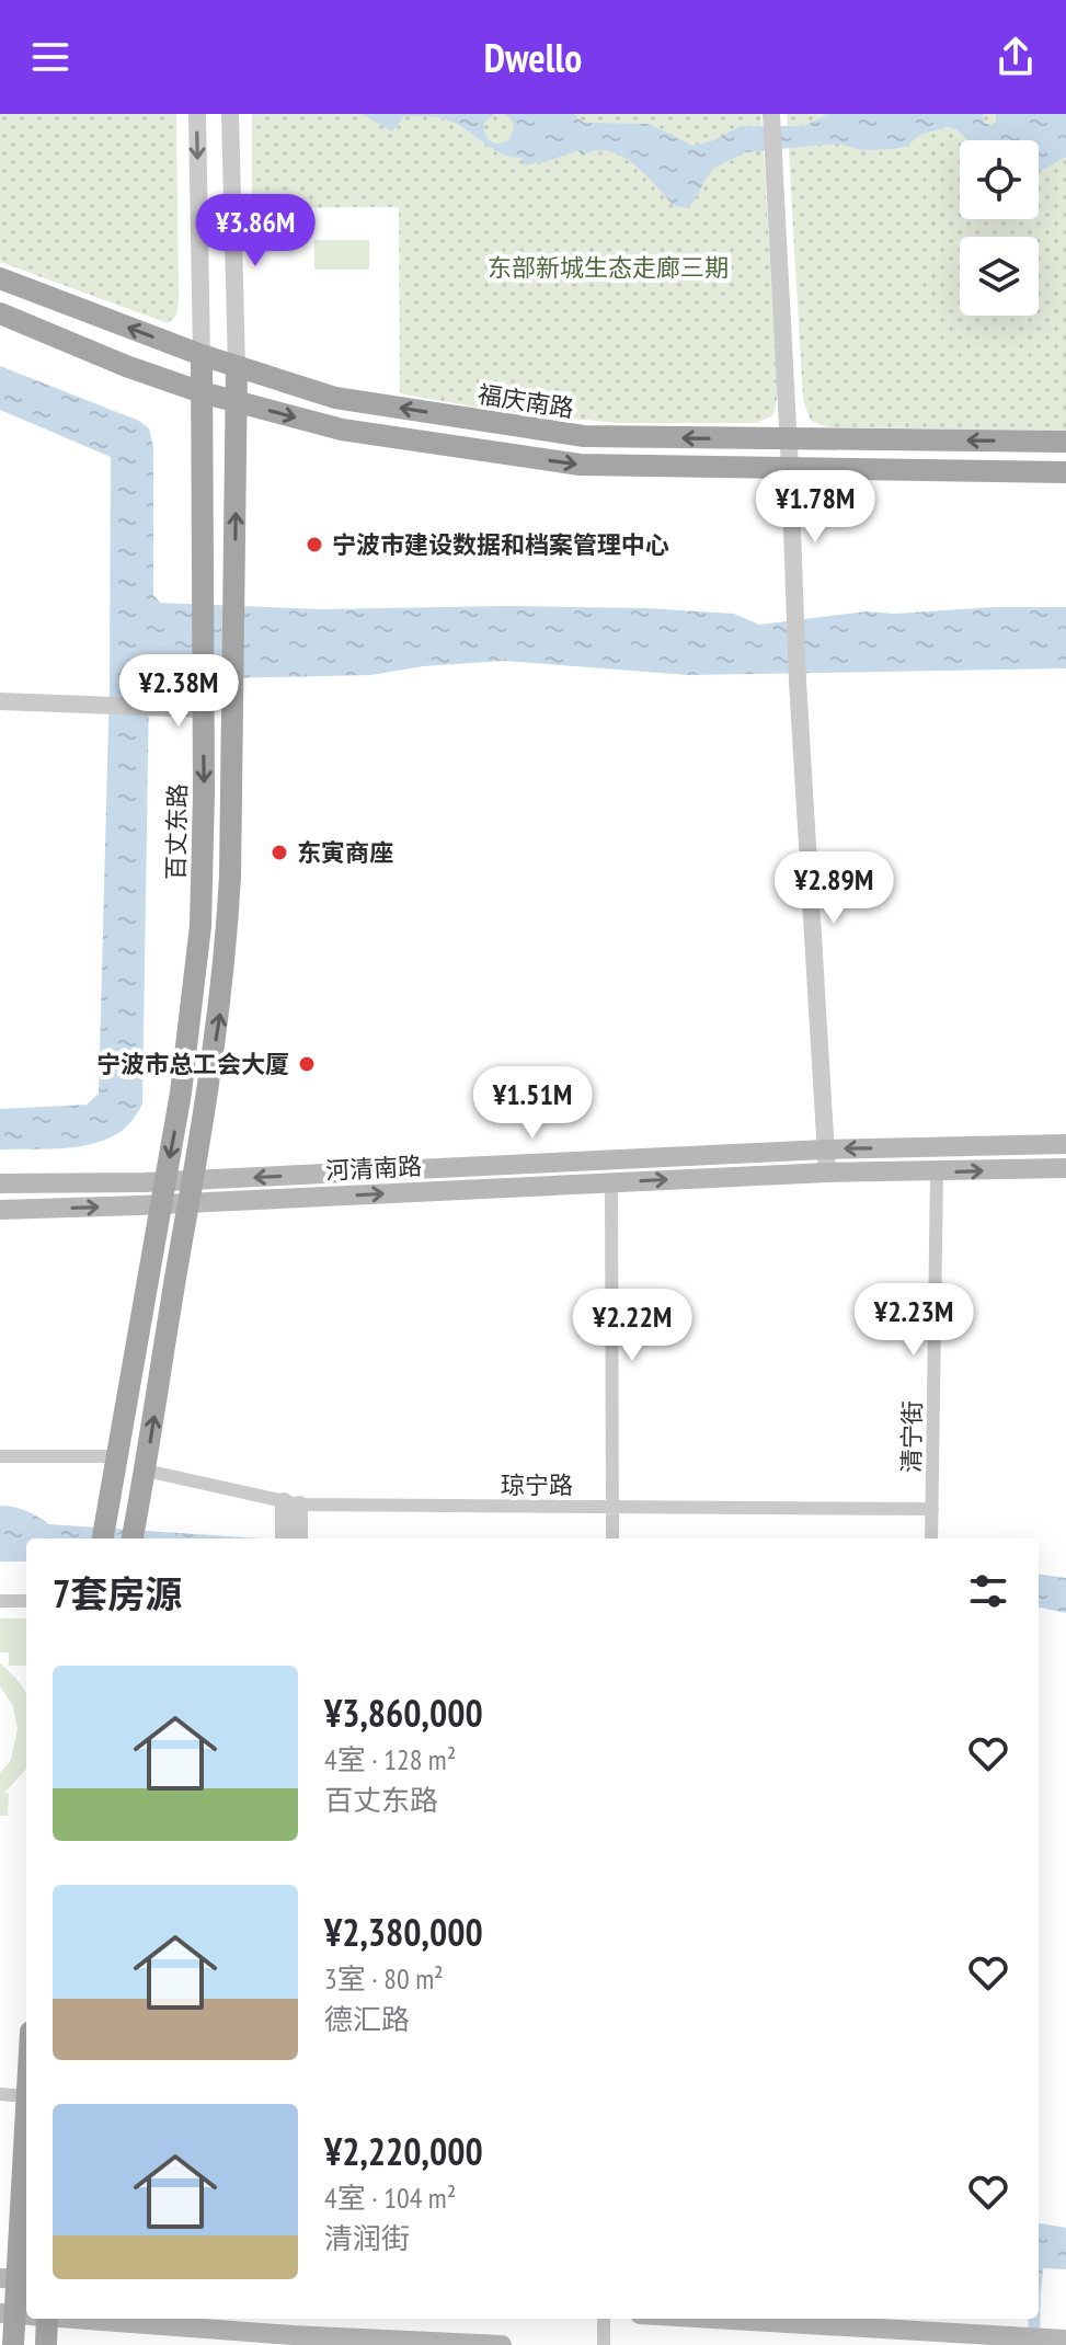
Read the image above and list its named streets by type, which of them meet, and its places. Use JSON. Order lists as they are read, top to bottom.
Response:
{
  "streets": {
    "main road": ["福庆南路", "百丈东路", "河清南路"],
    "street": ["清宁街", "琼宁路"]
  },
  "crossings": [
    ["福庆南路", "百丈东路"],
    ["百丈东路", "河清南路"],
    ["河清南路", "清宁街"],
    ["清宁街", "琼宁路"]
  ],
  "parks": ["东部新城生态走廊三期"],
  "places": ["宁波市建设数据和档案管理中心", "东寅商座", "宁波市总工会大厦"],
  "page": {
    "header": "Dwello",
    "price": [
      "¥3.86M",
      "¥1.78M",
      "¥2.38M",
      "¥2.89M",
      "¥1.51M",
      "¥2.23M",
      "¥2.22M"
    ],
    "heading": "7套房源",
    "list": [
      {
        "name": "¥3,860,000",
        "note": "4室 · 128 m² · 百丈东路"
      },
      {
        "name": "¥2,380,000",
        "note": "3室 · 80 m² · 德汇路"
      },
      {
        "name": "¥2,220,000",
        "note": "4室 · 104 m² · 清润街"
      }
    ]
  }
}
